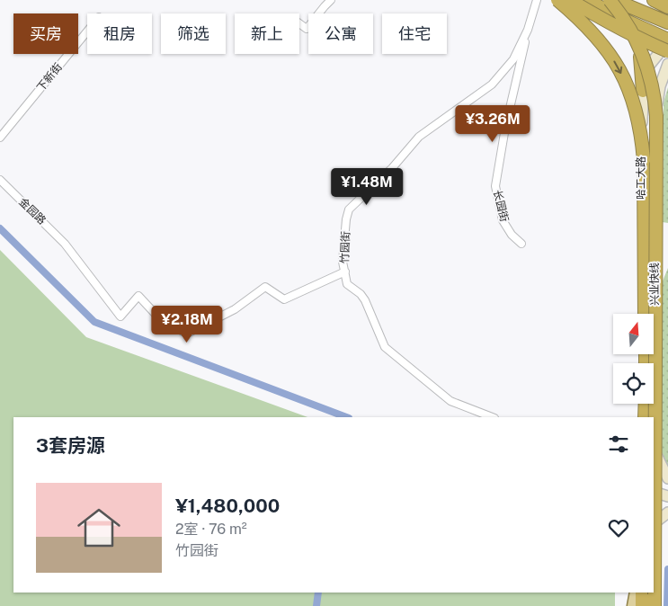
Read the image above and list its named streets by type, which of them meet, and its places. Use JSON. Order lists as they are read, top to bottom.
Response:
{
  "streets": {
    "highway": ["兴业快线"],
    "street": [
      "下新街",
      "哈工大路",
      "长园街",
      "金园路",
      "竹园街"
    ]
  },
  "crossings": [
    ["长园街", "竹园街"],
    ["金园路", "竹园街"]
  ],
  "north": "top",
  "page": {
    "chip": [
      "买房",
      "租房",
      "筛选",
      "新上",
      "公寓",
      "住宅"
    ],
    "price": ["¥3.26M", "¥1.48M", "¥2.18M"],
    "heading": "3套房源",
    "list": [
      {
        "name": "¥1,480,000",
        "note": "2室 · 76 m² · 竹园街"
      }
    ]
  }
}
